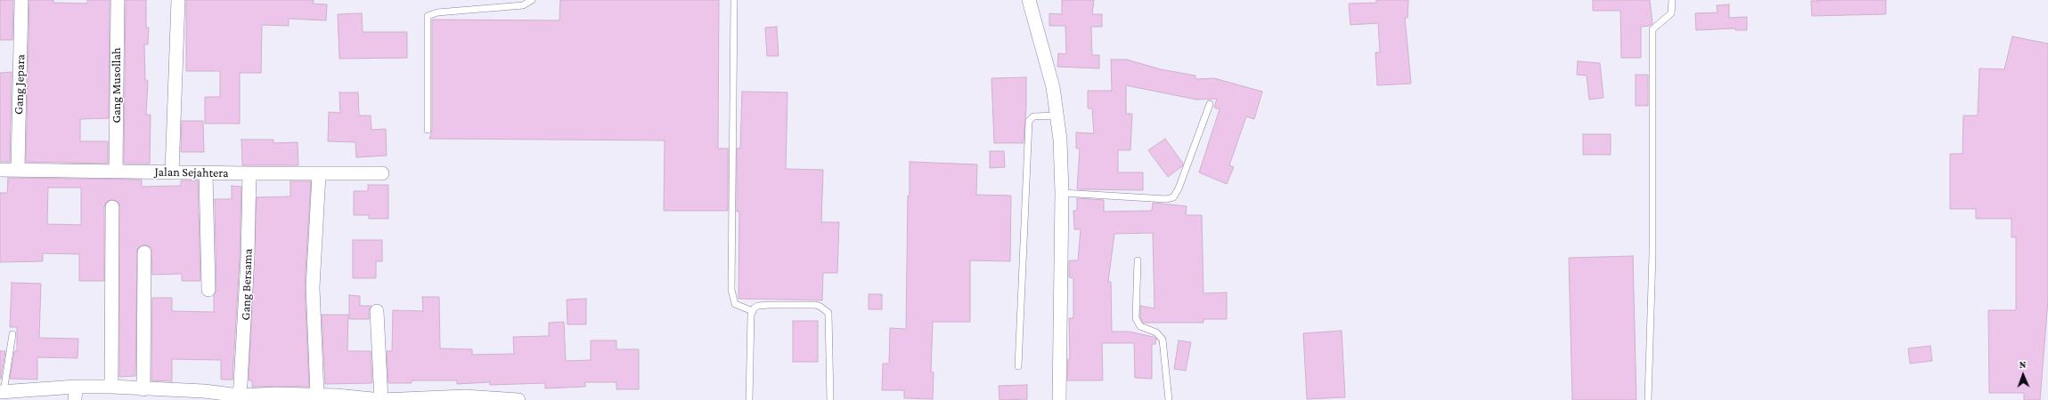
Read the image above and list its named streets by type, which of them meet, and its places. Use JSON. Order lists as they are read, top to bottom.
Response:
{
  "streets": {
    "street": [
      "Gang Jepara",
      "Gang Musollah",
      "Jalan Sejahtera",
      "Gang Bersama"
    ]
  },
  "crossings": [
    ["Gang Jepara", "Jalan Sejahtera"],
    ["Gang Musollah", "Jalan Sejahtera"],
    ["Jalan Sejahtera", "Gang Bersama"]
  ],
  "north": "top"
}
